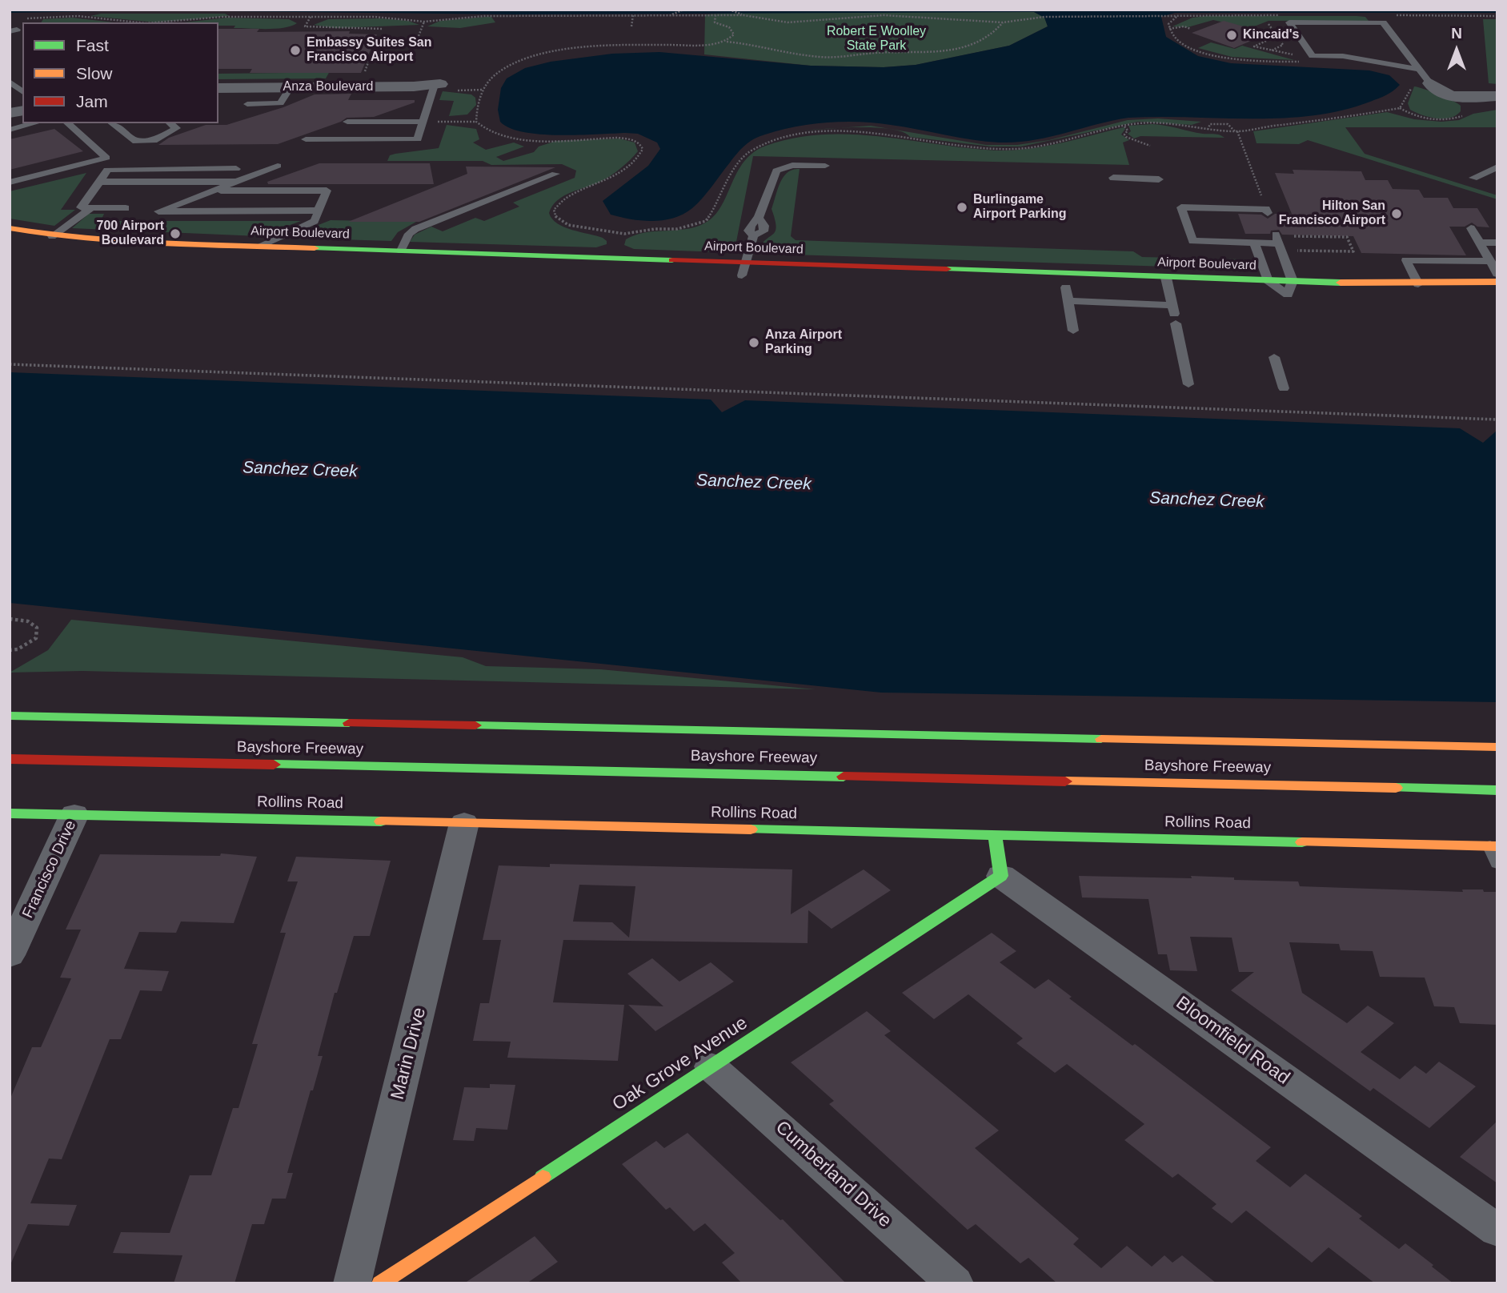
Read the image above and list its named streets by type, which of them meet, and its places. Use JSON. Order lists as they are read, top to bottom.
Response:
{
  "streets": {
    "main road": [
      "Airport Boulevard",
      "Bayshore Freeway",
      "Rollins Road",
      "Oak Grove Avenue"
    ],
    "street": [
      "Anza Boulevard",
      "Francisco Drive",
      "Bloomfield Road",
      "Marin Drive",
      "Cumberland Drive"
    ]
  },
  "crossings": [
    ["Rollins Road", "Francisco Drive"],
    ["Rollins Road", "Marin Drive"],
    ["Bloomfield Road", "Oak Grove Avenue"],
    ["Oak Grove Avenue", "Cumberland Drive"]
  ],
  "water": ["Sanchez Creek"],
  "parks": ["Robert E Woolley State Park"],
  "places": [
    "Kincaid's",
    "Embassy Suites San Francisco Airport",
    "Burlingame Airport Parking",
    "Hilton San Francisco Airport",
    "700 Airport Boulevard",
    "Anza Airport Parking"
  ],
  "legend": ["Fast", "Slow", "Jam"],
  "north": "top"
}
